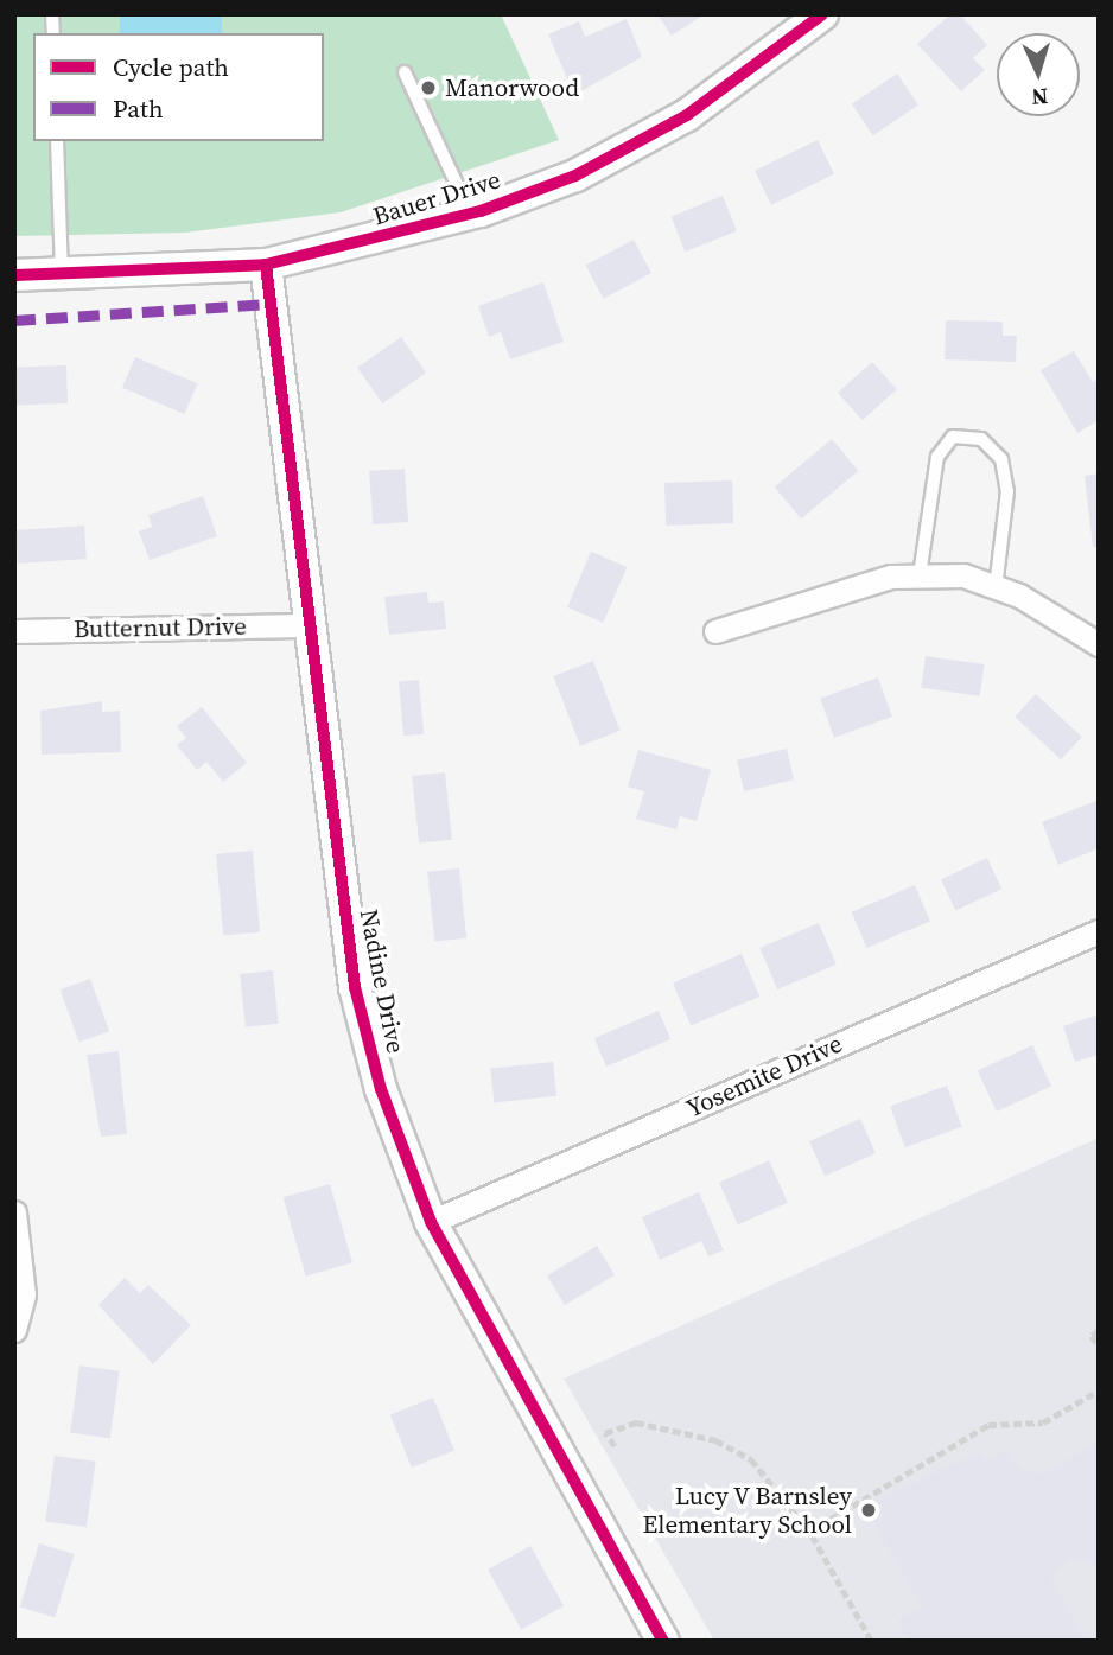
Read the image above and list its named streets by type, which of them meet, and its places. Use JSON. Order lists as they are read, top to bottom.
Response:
{
  "streets": {
    "street": [
      "Bauer Drive",
      "Butternut Drive",
      "Nadine Drive",
      "Yosemite Drive"
    ]
  },
  "crossings": [
    ["Bauer Drive", "Nadine Drive"],
    ["Butternut Drive", "Nadine Drive"],
    ["Nadine Drive", "Yosemite Drive"]
  ],
  "places": ["Manorwood", "Lucy V Barnsley Elementary School"],
  "legend": ["Cycle path", "Path"],
  "north": "bottom"
}
